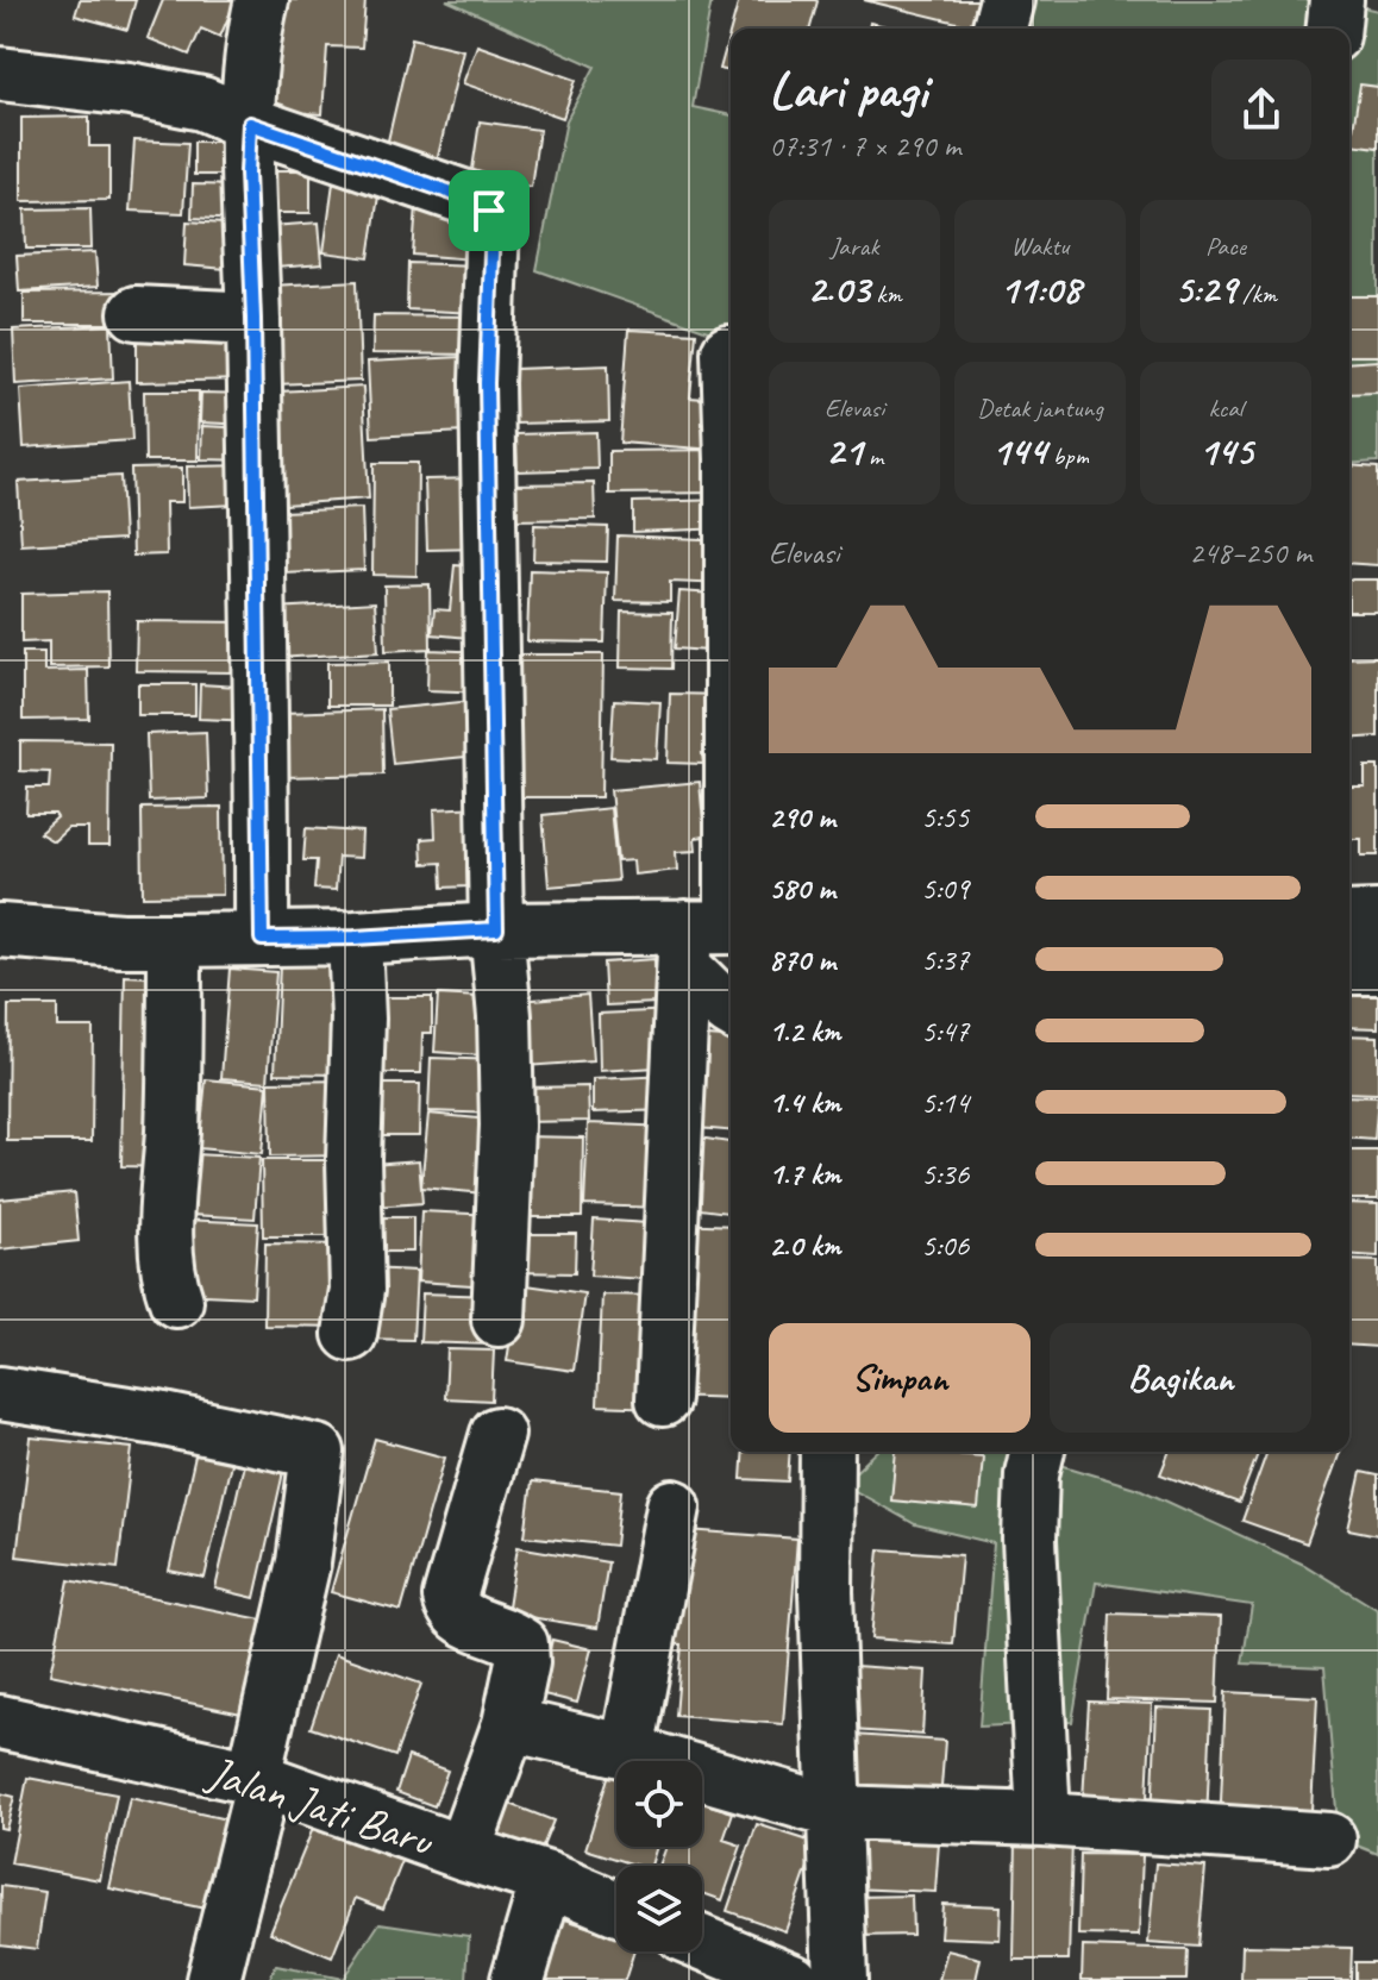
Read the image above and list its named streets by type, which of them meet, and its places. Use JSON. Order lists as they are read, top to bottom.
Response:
{
  "streets": {
    "street": ["Jalan Jati Baru"]
  },
  "page": {
    "heading": ["Lari pagi", "07:31 · 7 × 290 m"],
    "stats": [
      ["Jarak", "2.03 km"],
      ["Waktu", "11:08"],
      ["Pace", "5:29 /km"],
      ["Elevasi", "21 m"],
      ["Detak jantung", "144 bpm"],
      ["kcal", "145"]
    ],
    "chart": ["Elevasi", "248–250 m"],
    "list": [
      {
        "name": "290 m",
        "note": "5:55"
      },
      {
        "name": "580 m",
        "note": "5:09"
      },
      {
        "name": "870 m",
        "note": "5:37"
      },
      {
        "name": "1.2 km",
        "note": "5:47"
      },
      {
        "name": "1.4 km",
        "note": "5:14"
      },
      {
        "name": "1.7 km",
        "note": "5:36"
      },
      {
        "name": "2.0 km",
        "note": "5:06"
      }
    ],
    "buttons": ["Simpan", "Bagikan"]
  }
}
